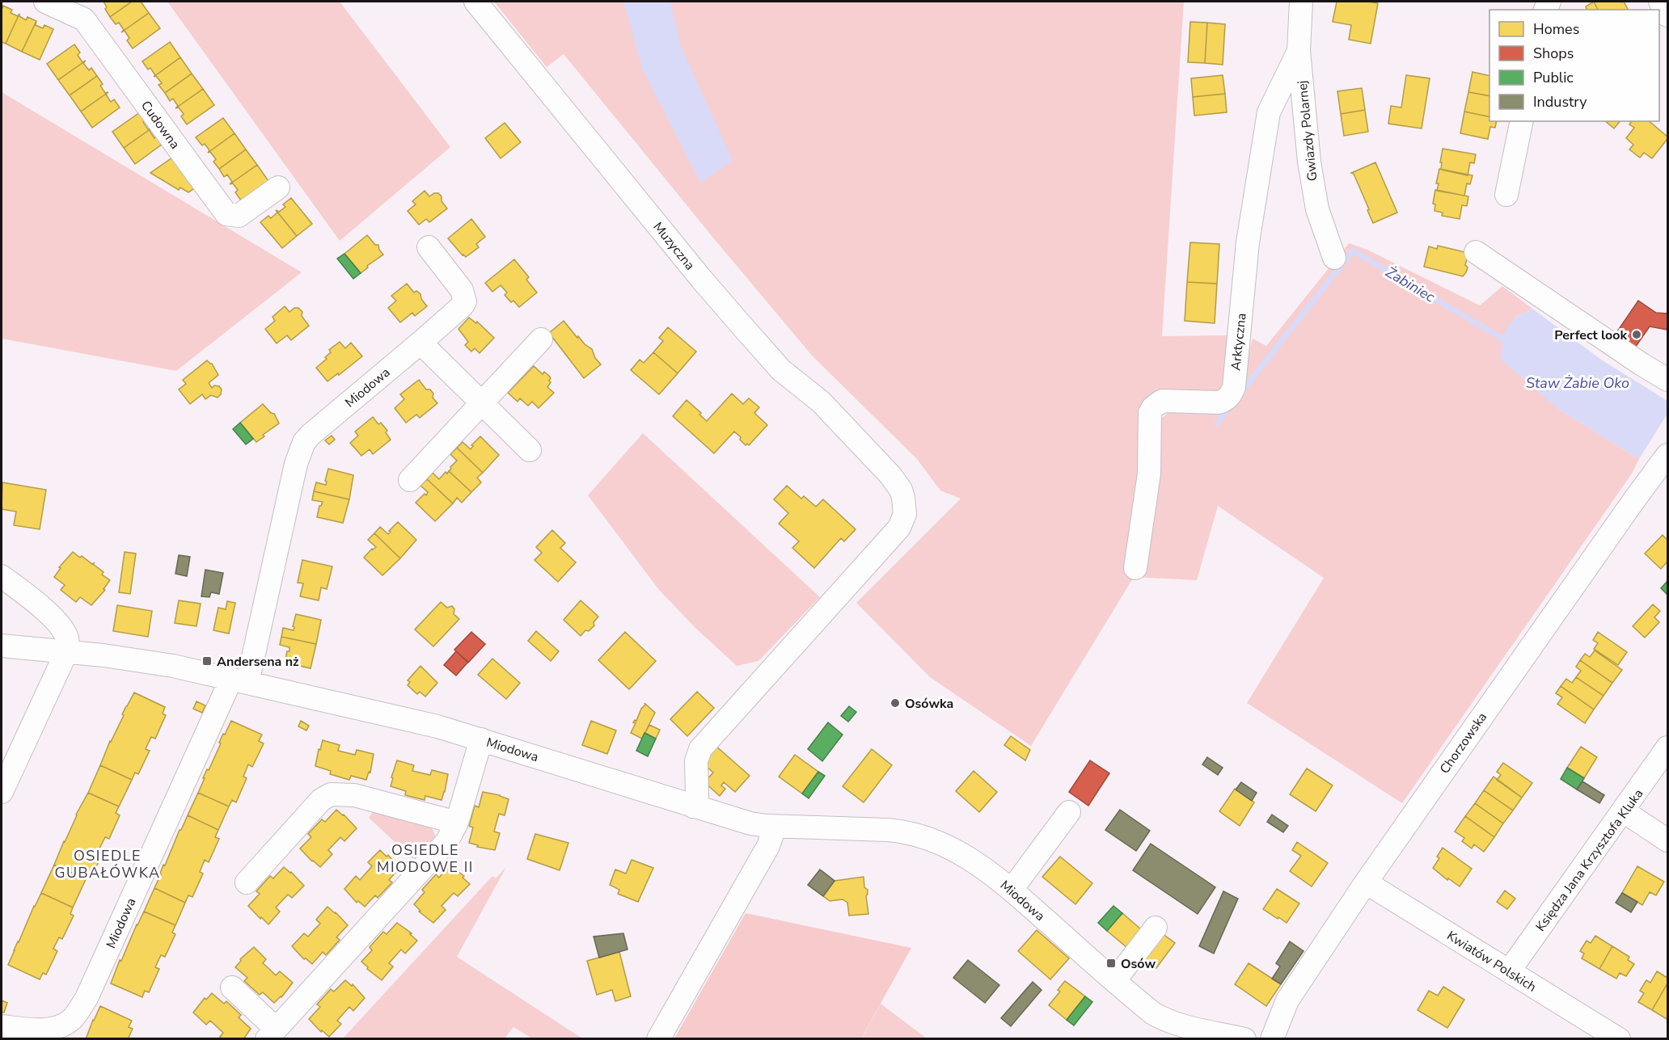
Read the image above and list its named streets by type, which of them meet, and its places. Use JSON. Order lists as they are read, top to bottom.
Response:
{
  "streets": {
    "street": [
      "Cudowna",
      "Gwiazdy Polarnej",
      "Muzyczna",
      "Arktyczna",
      "Miodowa",
      "Chorzowska",
      "Księdza Jana Krzysztofa Kluka",
      "Kwiatów Polskich"
    ]
  },
  "crossings": [
    ["Gwiazdy Polarnej", "Arktyczna"],
    ["Muzyczna", "Miodowa"],
    ["Chorzowska", "Kwiatów Polskich"],
    ["Księdza Jana Krzysztofa Kluka", "Kwiatów Polskich"]
  ],
  "districts": ["OSIEDLE MIODOWE II", "OSIEDLE GUBAŁÓWKA"],
  "water": ["Żabiniec", "Staw Żabie Oko"],
  "places": {
    "other": ["Perfect look", "Osówka"],
    "transit": ["Andersena nż", "Osów"]
  },
  "legend": [
    "Homes",
    "Shops",
    "Public",
    "Industry"
  ]
}
